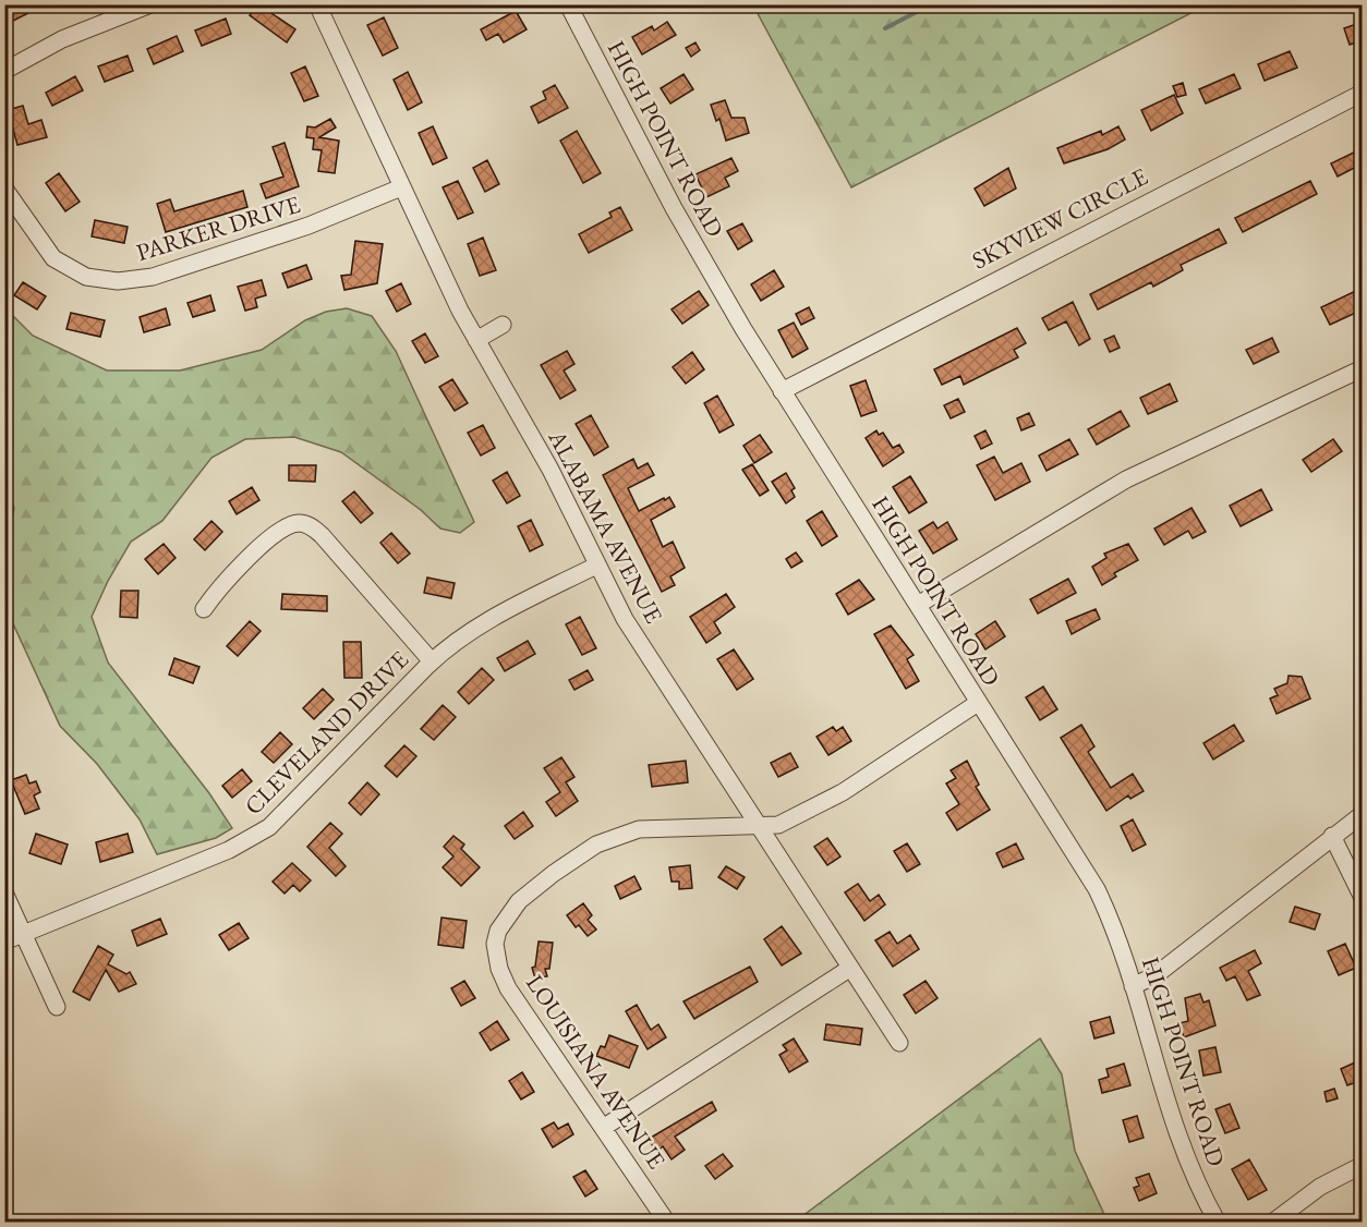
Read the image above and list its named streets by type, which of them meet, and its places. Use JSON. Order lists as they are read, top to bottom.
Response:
{
  "streets": {
    "street": [
      "HIGH POINT ROAD",
      "SKYVIEW CIRCLE",
      "PARKER DRIVE",
      "ALABAMA AVENUE",
      "CLEVELAND DRIVE",
      "LOUISIANA AVENUE"
    ]
  },
  "crossings": [
    ["HIGH POINT ROAD", "SKYVIEW CIRCLE"],
    ["PARKER DRIVE", "ALABAMA AVENUE"],
    ["ALABAMA AVENUE", "CLEVELAND DRIVE"],
    ["ALABAMA AVENUE", "LOUISIANA AVENUE"]
  ]
}
